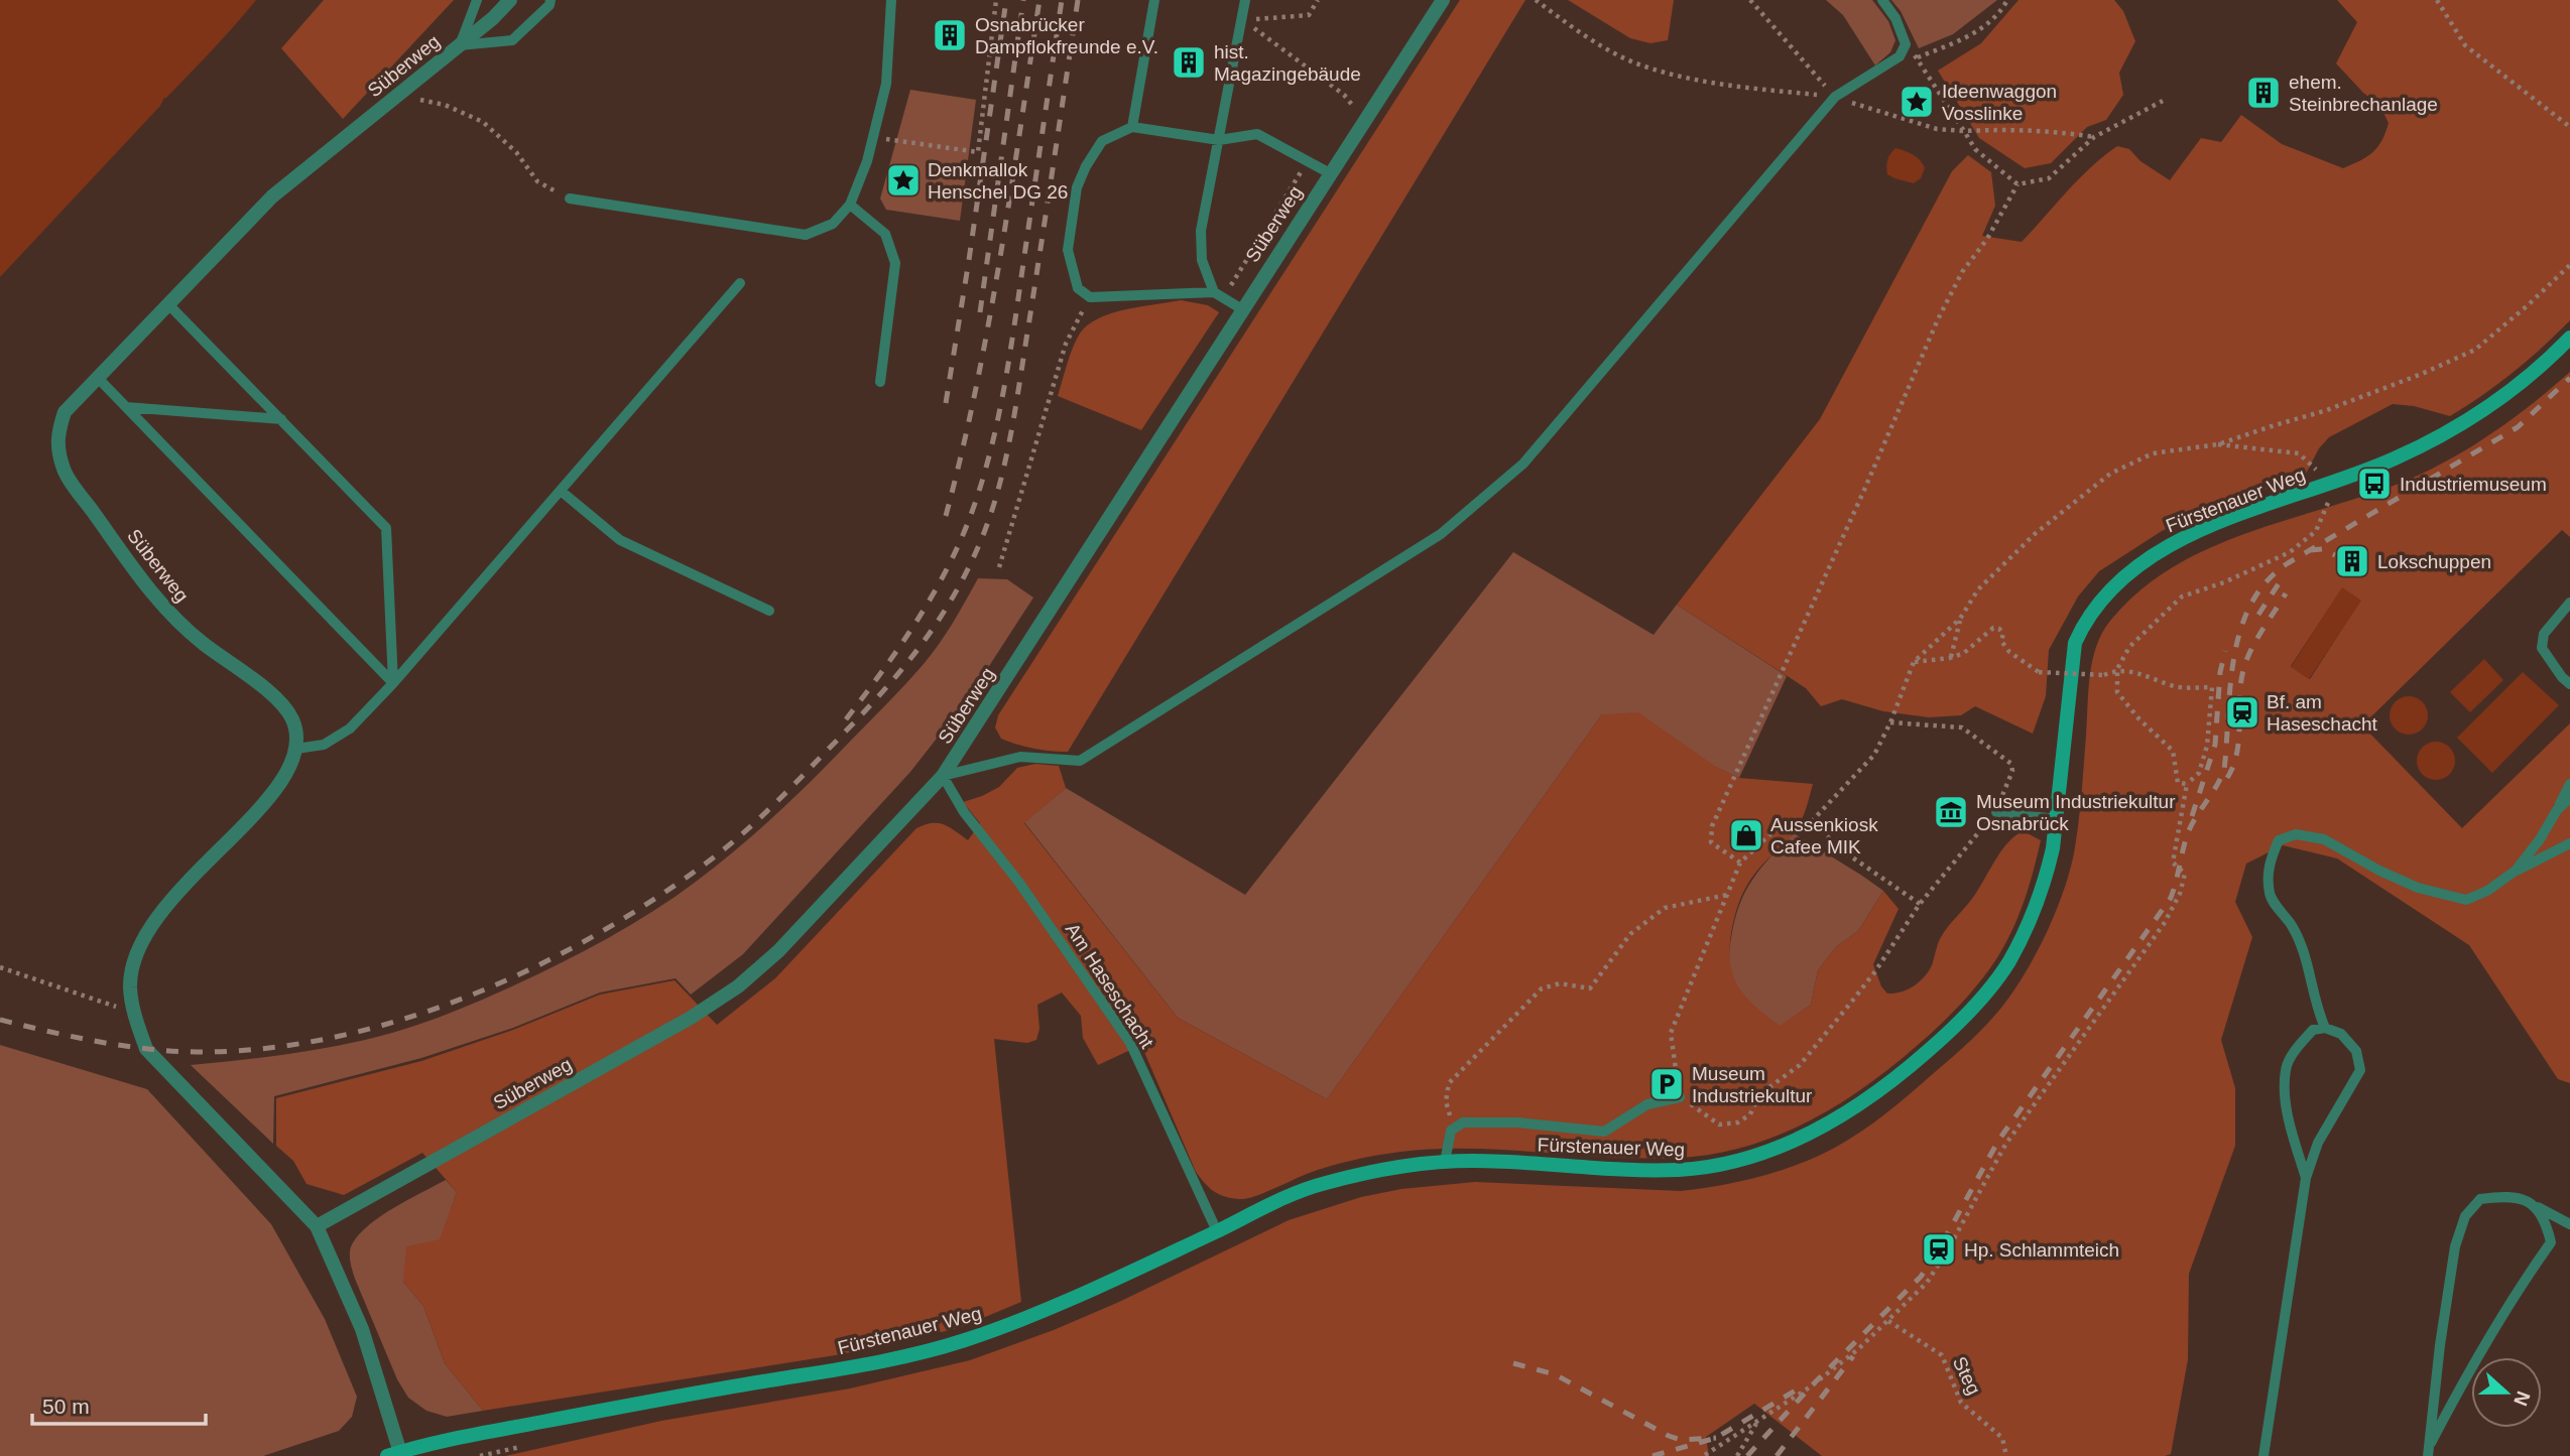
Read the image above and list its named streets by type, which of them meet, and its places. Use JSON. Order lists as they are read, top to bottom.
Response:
{
  "streets": {
    "street": ["Süberweg", "Fürstenauer Weg"],
    "lane": ["Am Haseschacht"],
    "path": ["Steg"]
  },
  "crossings": [
    ["Süberweg", "Am Haseschacht"],
    ["Fürstenauer Weg", "Am Haseschacht"]
  ],
  "places": {
    "building": [
      "Osnabrücker Dampflokfreunde e.V.",
      "hist. Magazingebäude",
      "ehem. Steinbrechanlage",
      "Lokschuppen"
    ],
    "place": ["Ideenwaggon Vosslinke", "Denkmallok Henschel DG 26"],
    "bus stop": ["Industriemuseum"],
    "station": ["Bf. am Haseschacht", "Hp. Schlammteich"],
    "museum": ["Museum Industriekultur Osnabrück"],
    "shop": ["Aussenkiosk Cafee MIK"],
    "parking": ["Museum Industriekultur"]
  },
  "scale_bar": "50 m",
  "north": "right"
}
